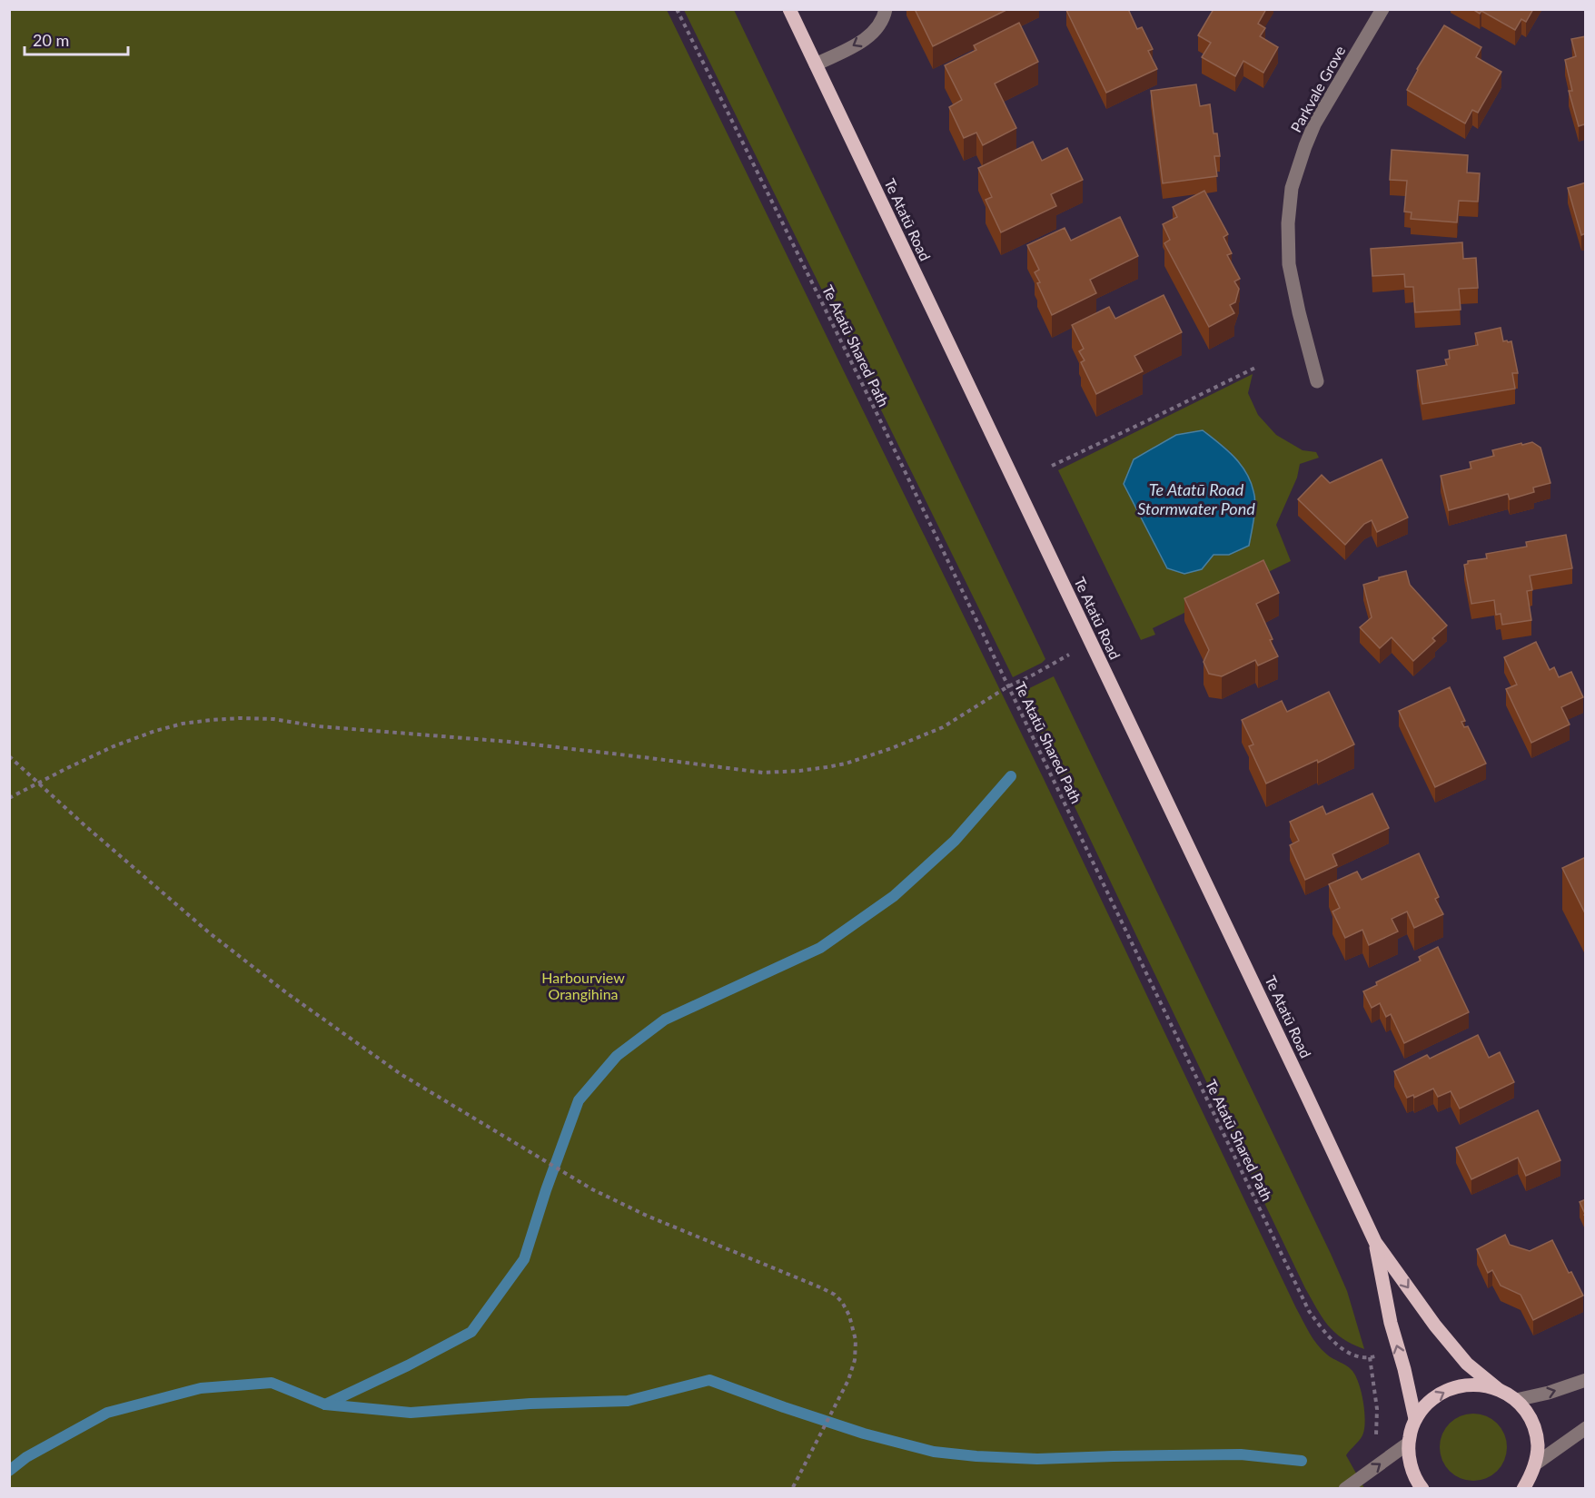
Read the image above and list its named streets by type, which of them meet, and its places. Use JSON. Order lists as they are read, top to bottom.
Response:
{
  "streets": {
    "main road": ["Te Atatū Road"],
    "street": ["Parkvale Grove"],
    "path": ["Te Atatū Shared Path"]
  },
  "water": ["Te Atatū Road Stormwater Pond"],
  "parks": ["Harbourview Orangihina"],
  "scale_bar": "20 m"
}
